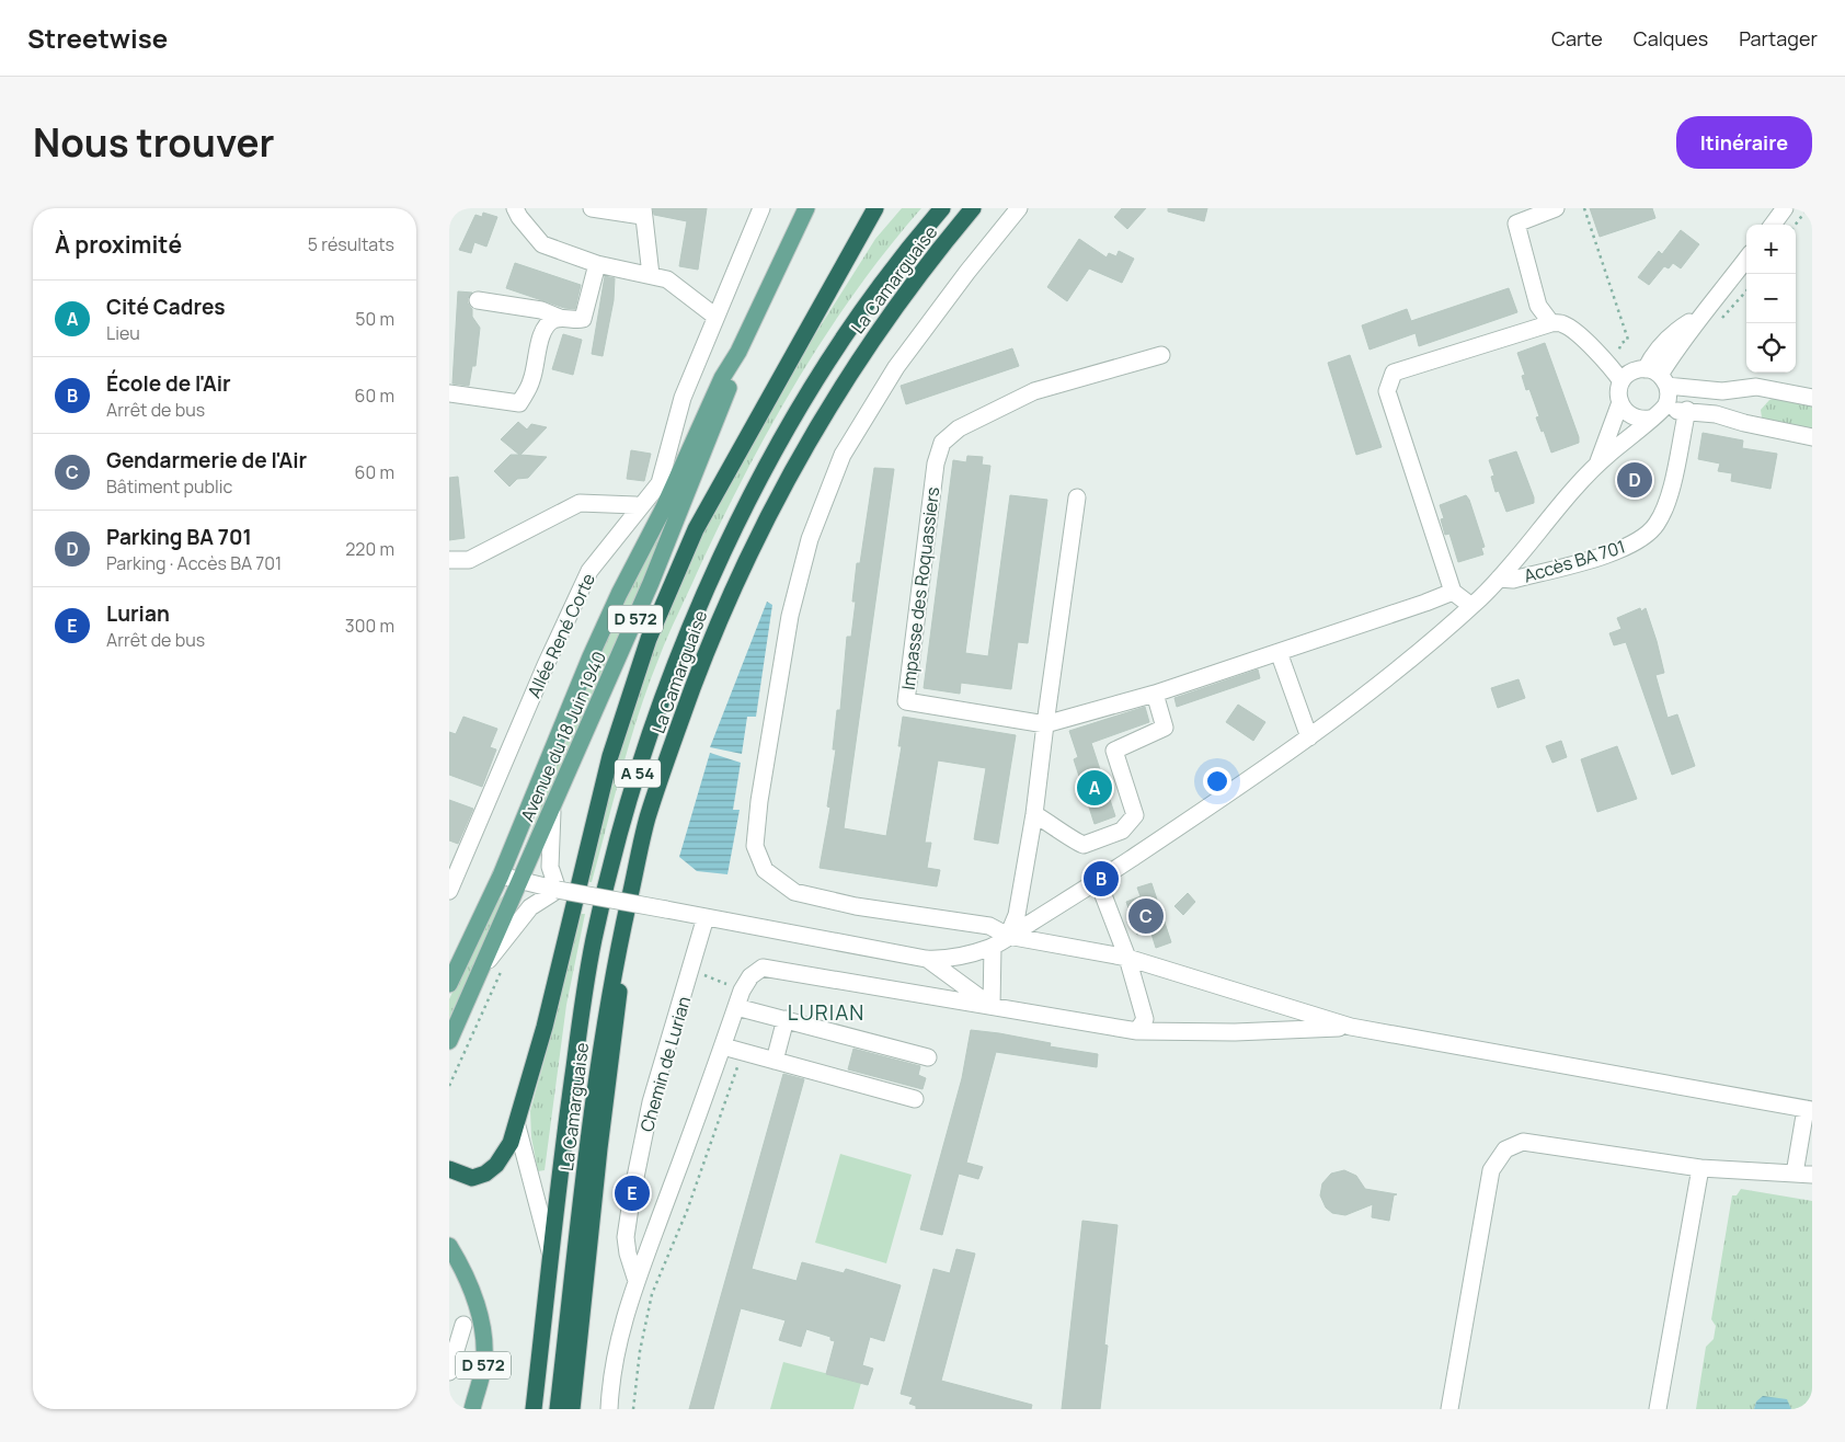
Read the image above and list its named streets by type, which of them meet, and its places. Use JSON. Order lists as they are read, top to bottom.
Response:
{
  "streets": {
    "highway": ["La Camarguaise", "A 54"],
    "main road": ["D 572", "Avenue du 18 Juin 1940"],
    "street": [
      "Accès BA 701",
      "Impasse des Roquassiers",
      "Allée René Corte",
      "Chemin de Lurian"
    ]
  },
  "districts": ["LURIAN"],
  "page": {
    "header": "Streetwise",
    "nav": ["Carte", "Calques", "Partager"],
    "title": "Nous trouver",
    "buttons": "Itinéraire",
    "heading": ["À proximité", "5 résultats"],
    "map_buttons": ["+", "−"],
    "list": [
      {
        "mark": "A",
        "name": "Cité Cadres",
        "note": "Lieu",
        "value": "50 m"
      },
      {
        "mark": "B",
        "name": "École de l'Air",
        "note": "Arrêt de bus",
        "value": "60 m"
      },
      {
        "mark": "C",
        "name": "Gendarmerie de l'Air",
        "note": "Bâtiment public",
        "value": "60 m"
      },
      {
        "mark": "D",
        "name": "Parking BA 701",
        "note": "Parking · Accès BA 701",
        "value": "220 m"
      },
      {
        "mark": "E",
        "name": "Lurian",
        "note": "Arrêt de bus",
        "value": "300 m"
      }
    ],
    "pins": [
      "D",
      "A",
      "B",
      "C",
      "E"
    ]
  }
}
